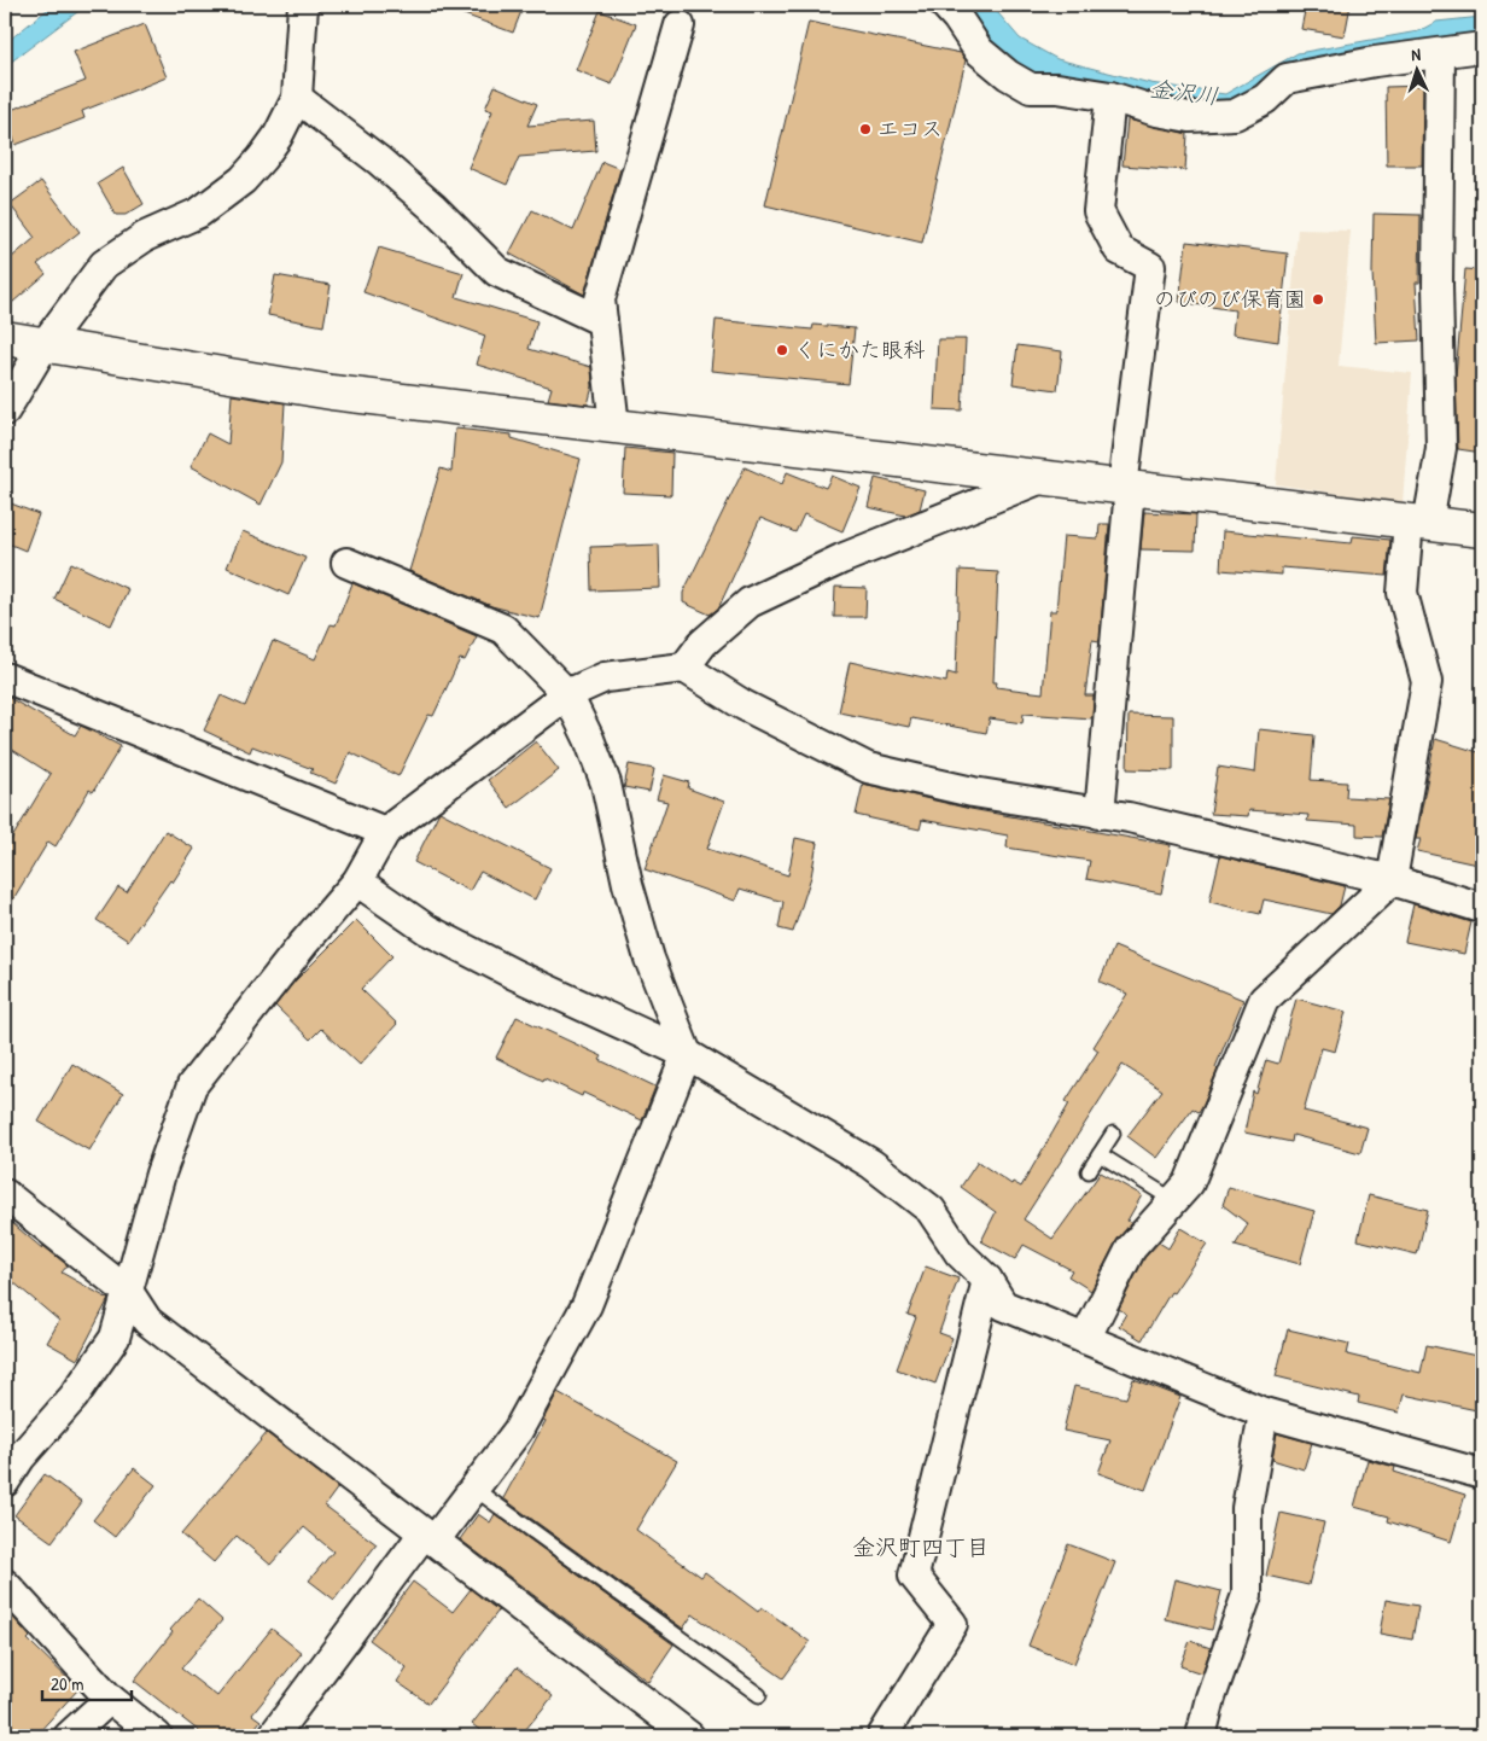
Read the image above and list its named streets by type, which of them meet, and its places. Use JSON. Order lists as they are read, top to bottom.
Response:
{
  "districts": ["金沢町四丁目"],
  "water": ["金沢川"],
  "places": ["エコス", "のびのび保育園", "くにかた眼科"],
  "scale_bar": "20 m",
  "north": "top"
}
